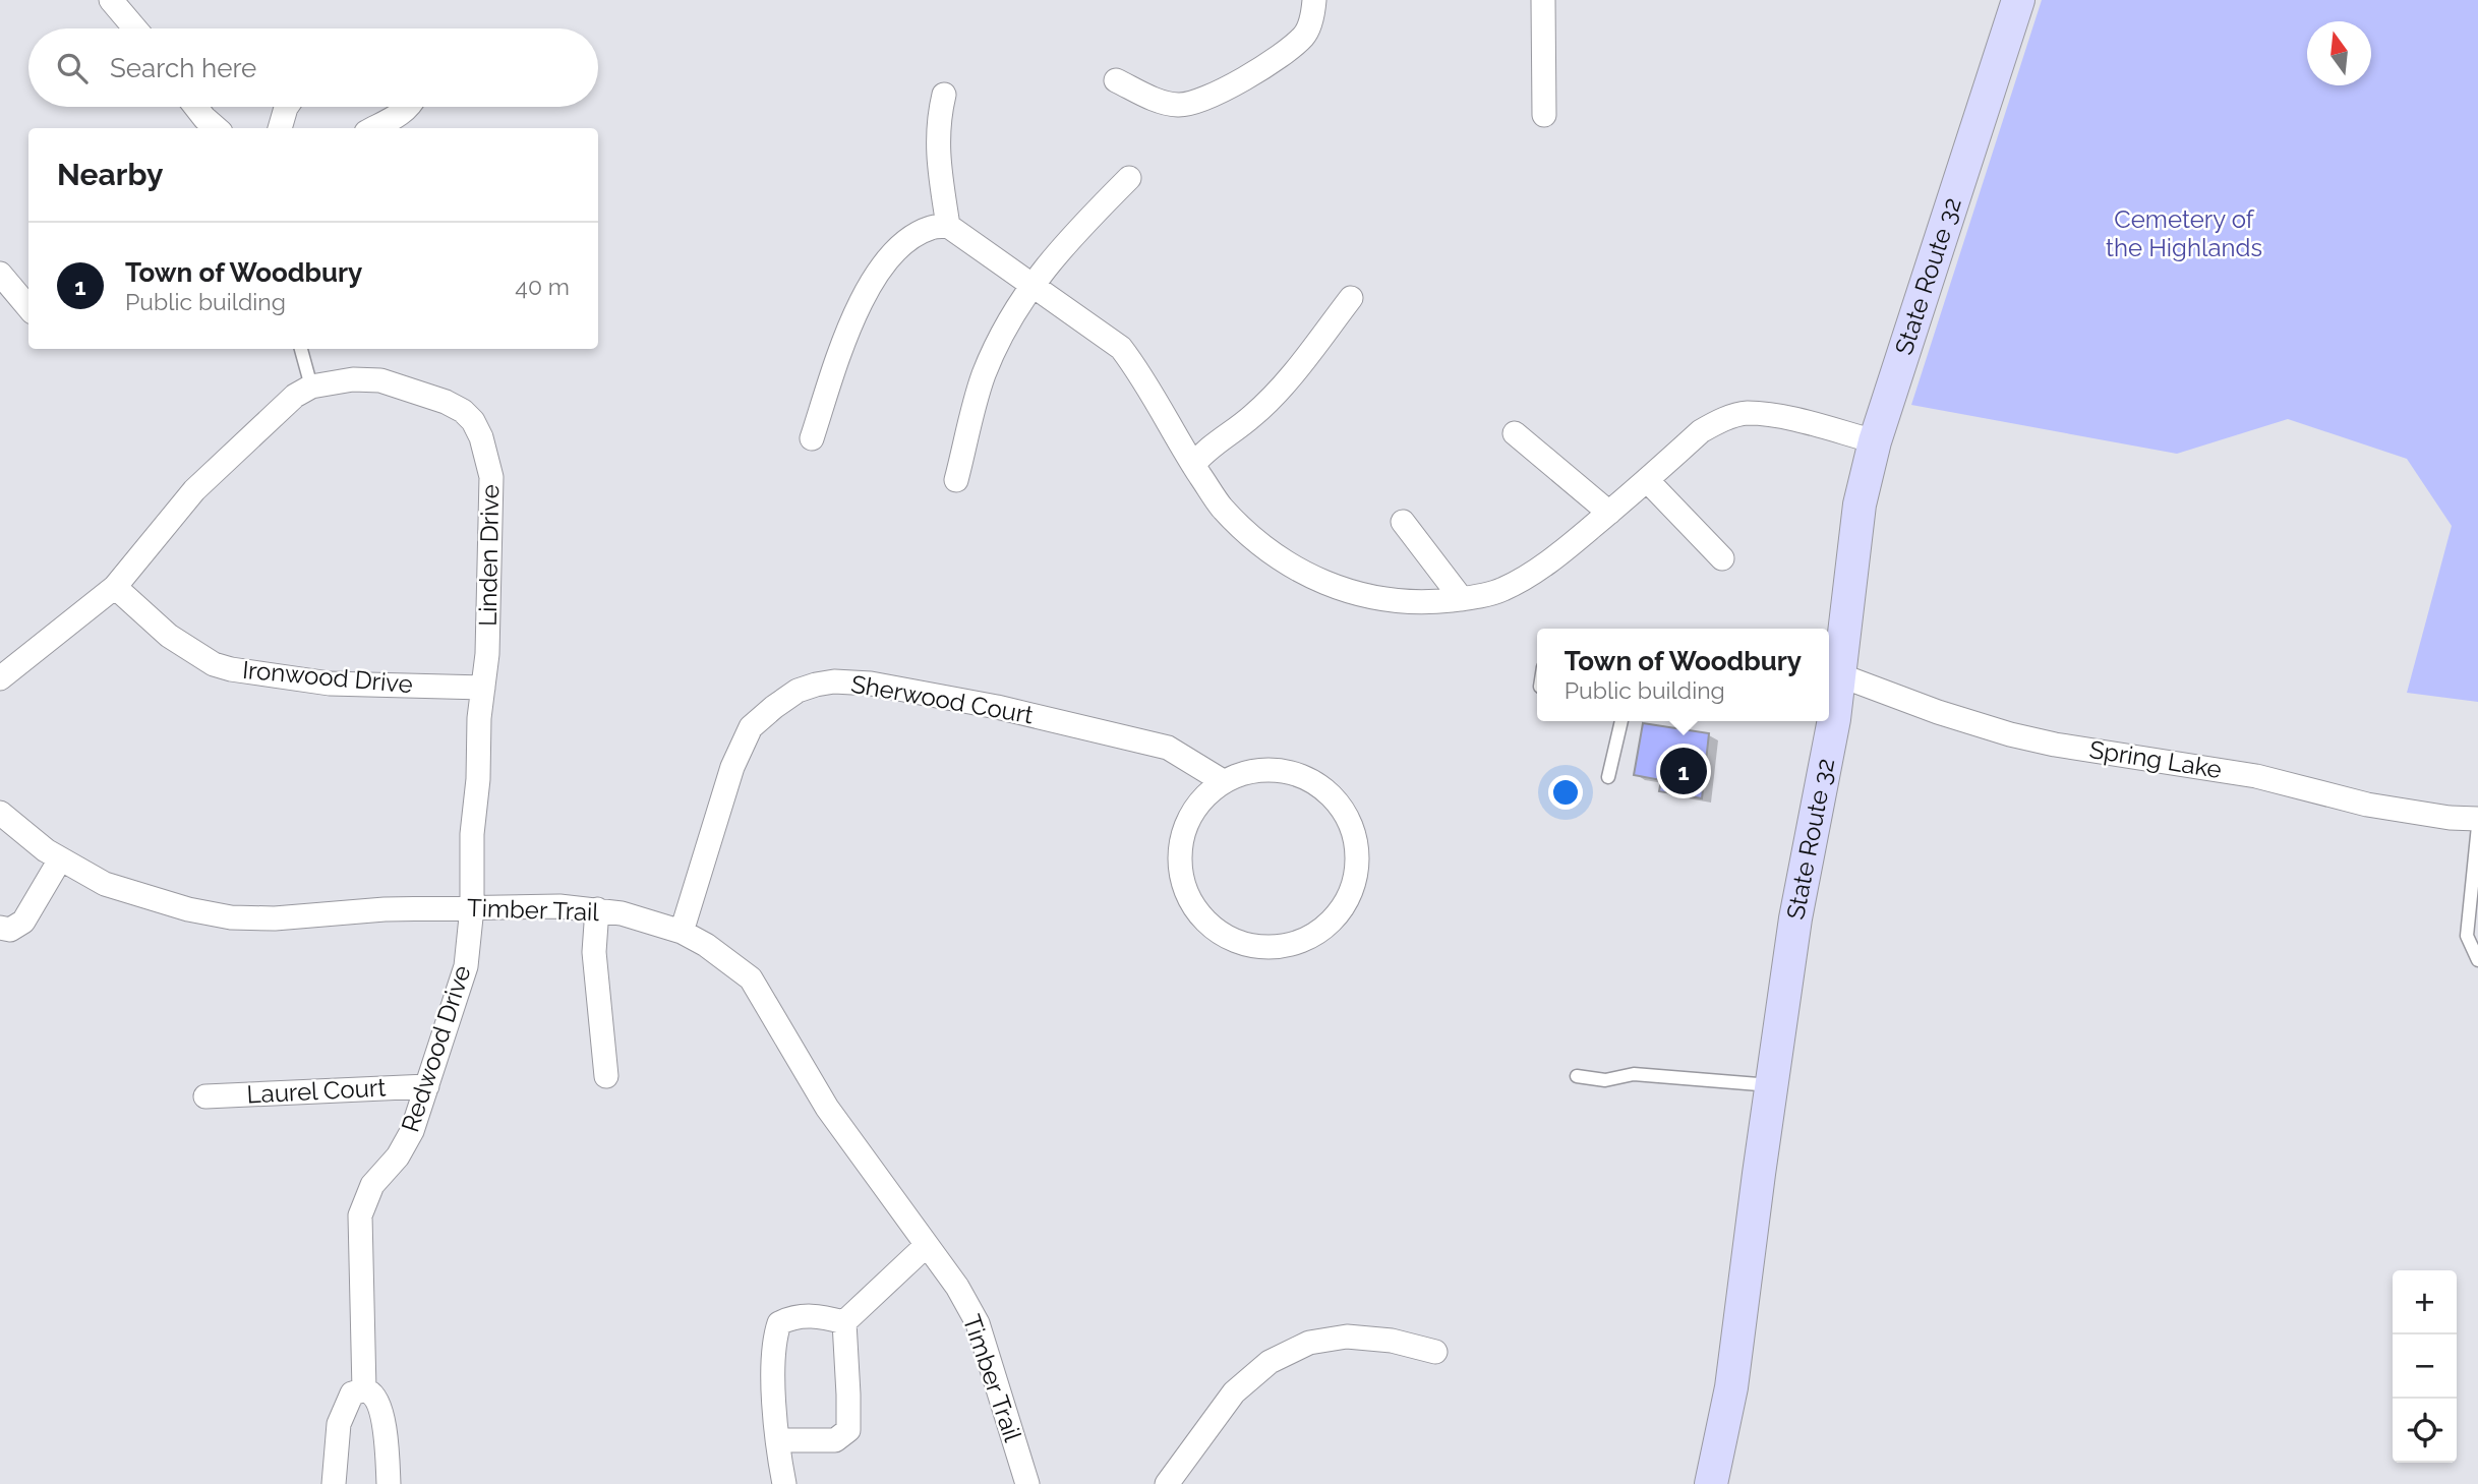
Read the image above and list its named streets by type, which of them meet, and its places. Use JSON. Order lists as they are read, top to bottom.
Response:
{
  "streets": {
    "main road": ["State Route 32"],
    "street": [
      "Linden Drive",
      "Ironwood Drive",
      "Sherwood Court",
      "Spring Lake",
      "Timber Trail",
      "Redwood Drive",
      "Laurel Court"
    ]
  },
  "crossings": [
    ["State Route 32", "Spring Lake"],
    ["Linden Drive", "Ironwood Drive"],
    ["Linden Drive", "Timber Trail"],
    ["Linden Drive", "Redwood Drive"],
    ["Sherwood Court", "Timber Trail"],
    ["Timber Trail", "Redwood Drive"],
    ["Redwood Drive", "Laurel Court"]
  ],
  "parks": ["Cemetery of the Highlands"],
  "north": "top",
  "page": {
    "search": "Search here",
    "heading": "Nearby",
    "list": [
      {
        "mark": "1",
        "name": "Town of Woodbury",
        "note": "Public building",
        "value": "40 m"
      }
    ],
    "popup": ["Town of Woodbury", "Public building"],
    "pins": "1",
    "map_buttons": ["+", "−"]
  }
}
